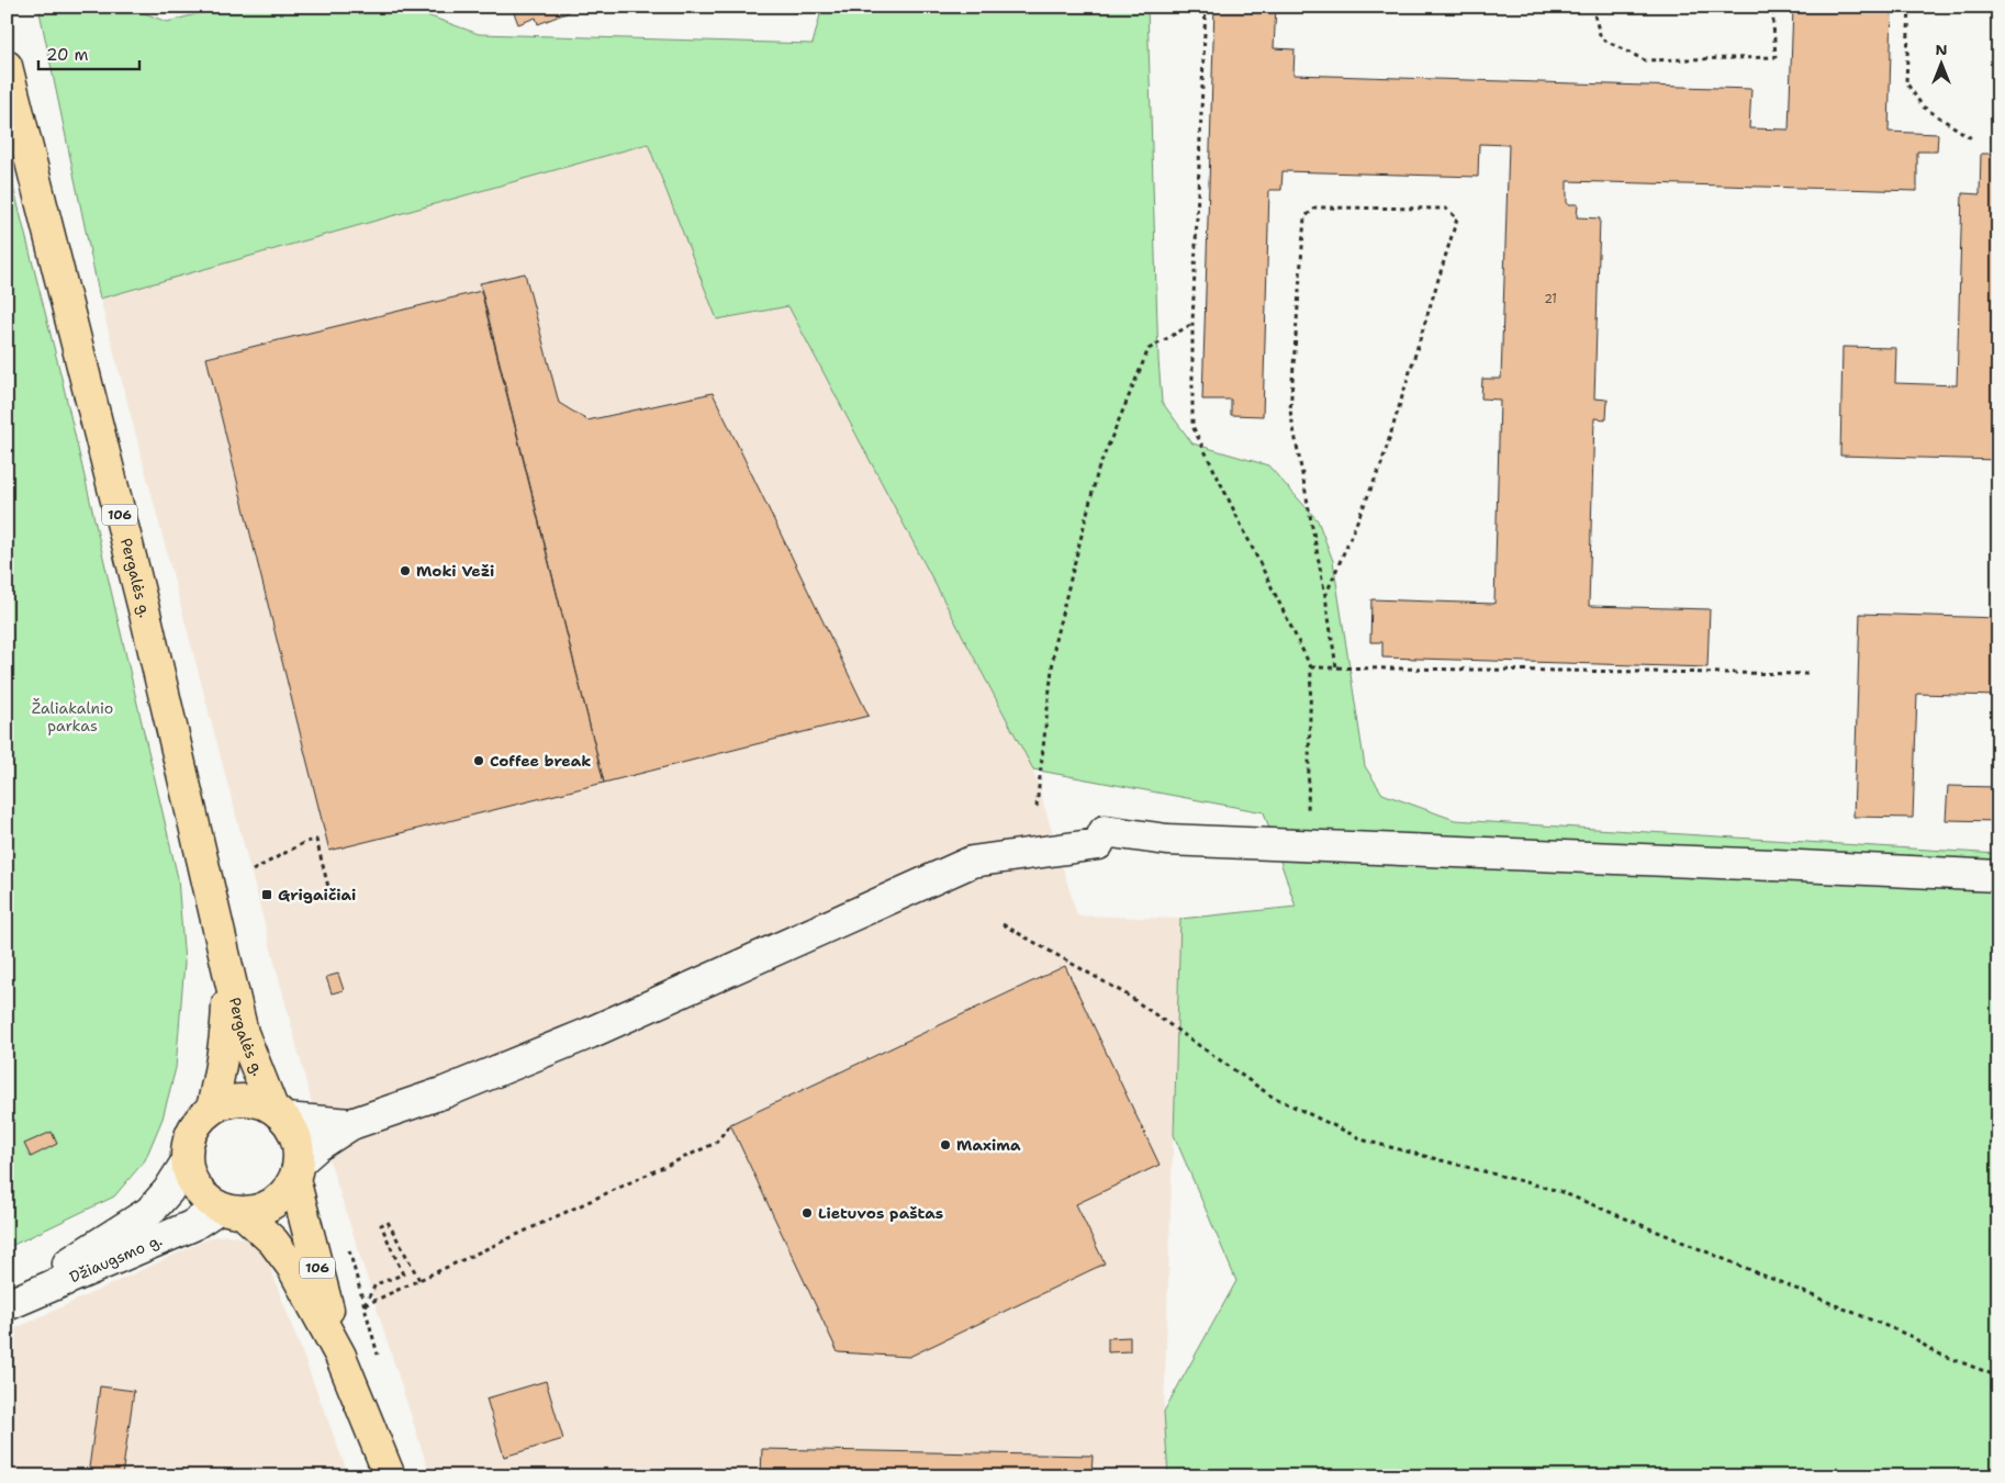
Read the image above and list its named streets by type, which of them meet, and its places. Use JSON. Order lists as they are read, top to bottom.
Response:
{
  "streets": {
    "main road": ["106", "Pergalės g."],
    "street": ["Džiaugsmo g."]
  },
  "crossings": [
    ["106", "Pergalės g."],
    ["106", "Džiaugsmo g."],
    ["Pergalės g.", "Džiaugsmo g."]
  ],
  "parks": ["Žaliakalnio parkas"],
  "places": {
    "other": [
      "Moki Veži",
      "Coffee break",
      "Maxima",
      "Lietuvos paštas"
    ],
    "transit": ["Grigaičiai"]
  },
  "house_numbers": ["21"],
  "scale_bar": "20 m",
  "north": "top"
}
